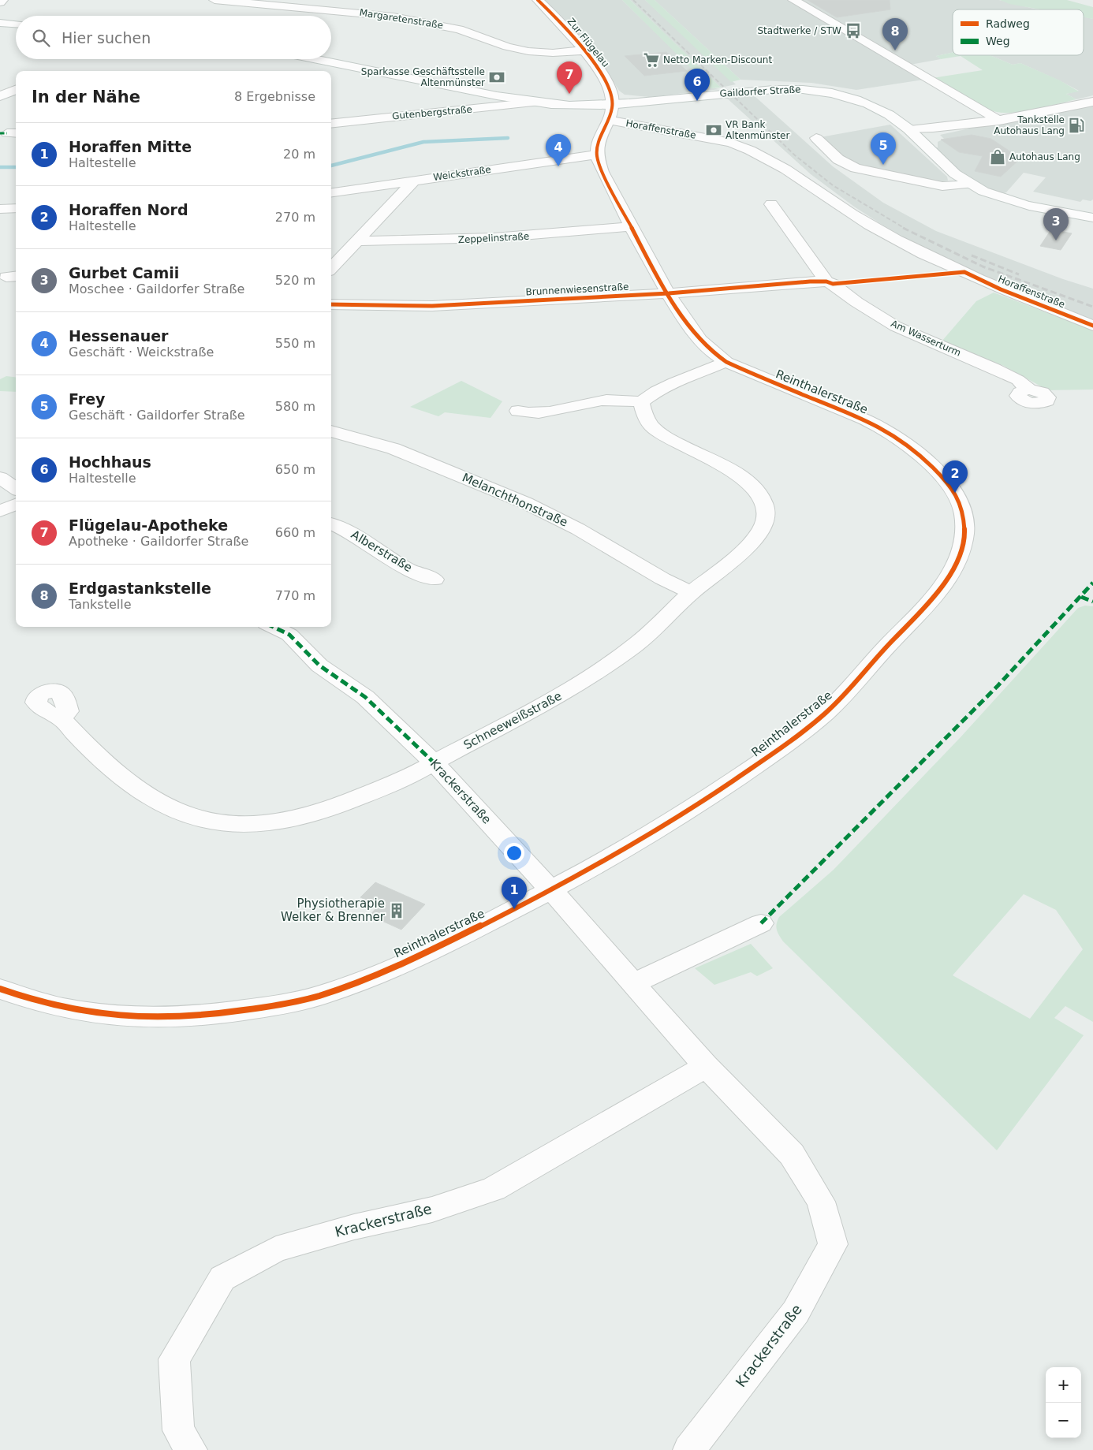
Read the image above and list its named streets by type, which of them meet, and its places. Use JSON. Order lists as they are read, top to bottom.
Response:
{
  "streets": {
    "street": [
      "Margaretenstraße",
      "Zur Flügelau",
      "Gaildorfer Straße",
      "Gutenbergstraße",
      "Horaffenstraße",
      "Weickstraße",
      "Zeppelinstraße",
      "Brunnenwiesenstraße",
      "Am Wasserturm",
      "Reinthalerstraße",
      "Melanchthonstraße",
      "Alberstraße",
      "Schneeweißstraße",
      "Krackerstraße"
    ]
  },
  "crossings": [
    ["Margaretenstraße", "Zur Flügelau"],
    ["Zur Flügelau", "Gaildorfer Straße"],
    ["Gaildorfer Straße", "Gutenbergstraße"],
    ["Weickstraße", "Reinthalerstraße"],
    ["Zeppelinstraße", "Reinthalerstraße"],
    ["Brunnenwiesenstraße", "Am Wasserturm"],
    ["Brunnenwiesenstraße", "Reinthalerstraße"],
    ["Reinthalerstraße", "Krackerstraße"],
    ["Melanchthonstraße", "Schneeweißstraße"],
    ["Schneeweißstraße", "Krackerstraße"]
  ],
  "places": {
    "bus stop": ["Stadtwerke / STW"],
    "supermarket": ["Netto Marken-Discount"],
    "bank": ["Sparkasse Geschäftsstelle Altenmünster", "VR Bank Altenmünster"],
    "fuel station": ["Tankstelle Autohaus Lang"],
    "shop": ["Autohaus Lang"],
    "building": ["Physiotherapie Welker & Brenner"]
  },
  "legend": ["Radweg", "Weg"],
  "page": {
    "search": "Hier suchen",
    "pins": [
      "8",
      "7",
      "6",
      "5",
      "4",
      "3",
      "2",
      "1"
    ],
    "heading": ["In der Nähe", "8 Ergebnisse"],
    "list": [
      {
        "mark": "1",
        "name": "Horaffen Mitte",
        "note": "Haltestelle",
        "value": "20 m"
      },
      {
        "mark": "2",
        "name": "Horaffen Nord",
        "note": "Haltestelle",
        "value": "270 m"
      },
      {
        "mark": "3",
        "name": "Gurbet Camii",
        "note": "Moschee · Gaildorfer Straße",
        "value": "520 m"
      },
      {
        "mark": "4",
        "name": "Hessenauer",
        "note": "Geschäft · Weickstraße",
        "value": "550 m"
      },
      {
        "mark": "5",
        "name": "Frey",
        "note": "Geschäft · Gaildorfer Straße",
        "value": "580 m"
      },
      {
        "mark": "6",
        "name": "Hochhaus",
        "note": "Haltestelle",
        "value": "650 m"
      },
      {
        "mark": "7",
        "name": "Flügelau-Apotheke",
        "note": "Apotheke · Gaildorfer Straße",
        "value": "660 m"
      },
      {
        "mark": "8",
        "name": "Erdgastankstelle",
        "note": "Tankstelle",
        "value": "770 m"
      }
    ],
    "map_buttons": ["+", "−"]
  }
}
